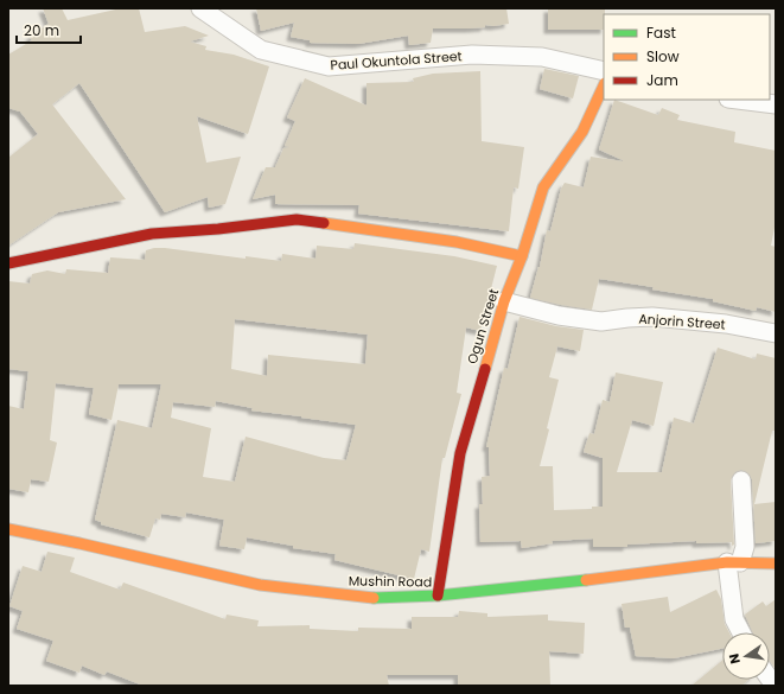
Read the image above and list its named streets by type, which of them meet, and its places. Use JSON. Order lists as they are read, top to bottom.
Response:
{
  "streets": {
    "street": [
      "Paul Okuntola Street",
      "Anjorin Street",
      "Ogun Street",
      "Mushin Road"
    ]
  },
  "crossings": [
    ["Anjorin Street", "Ogun Street"],
    ["Ogun Street", "Mushin Road"]
  ],
  "legend": ["Fast", "Slow", "Jam"],
  "scale_bar": "20 m",
  "north": "left"
}
